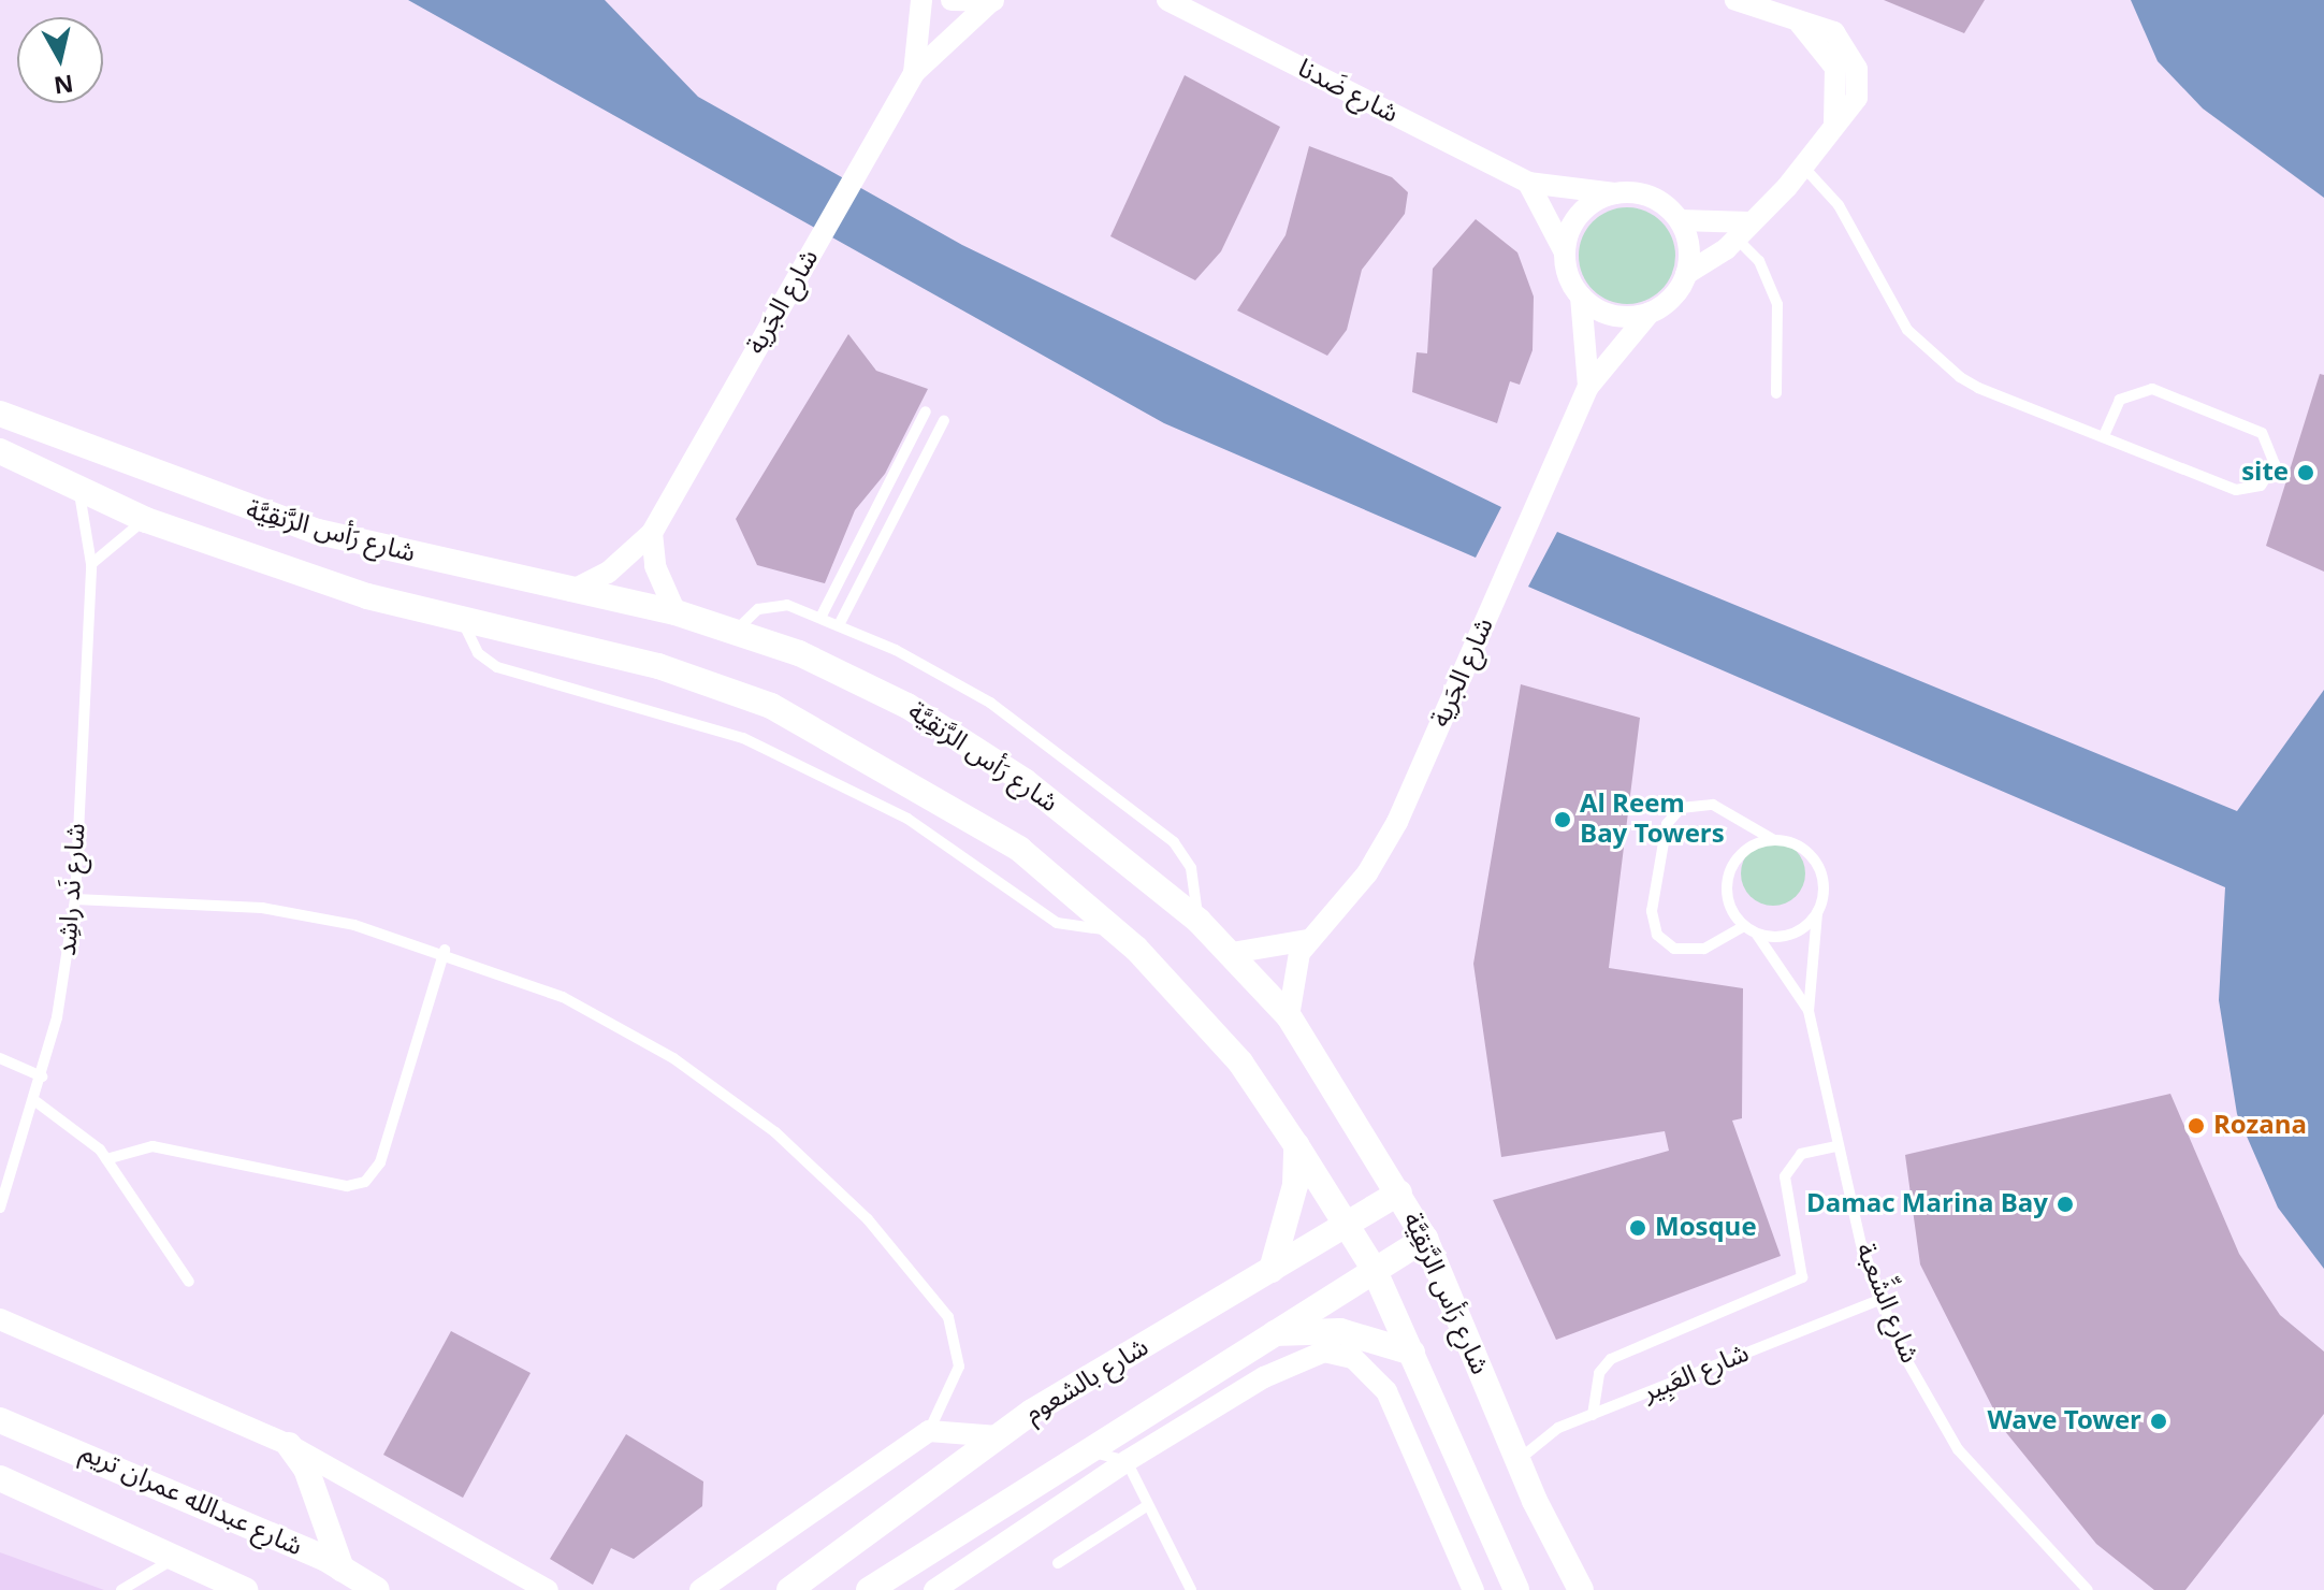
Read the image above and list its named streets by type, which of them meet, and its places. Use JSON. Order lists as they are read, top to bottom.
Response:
{
  "streets": {
    "street": [
      "شارع ضَدنا",
      "شارع الجَرية",
      "شارع رَأس الرَّنقِيَّة",
      "شارع بالشعوم",
      "شارع عبدالله عمران تريم"
    ],
    "lane": ["شارع نَد راشِد", "شارع الشِّعبة", "شارع العَبِير"]
  },
  "crossings": [
    ["شارع ضَدنا", "شارع الجَرية"],
    ["شارع الجَرية", "شارع رَأس الرَّنقِيَّة"],
    ["شارع رَأس الرَّنقِيَّة", "شارع نَد راشِد"],
    ["شارع رَأس الرَّنقِيَّة", "شارع العَبِير"],
    ["شارع رَأس الرَّنقِيَّة", "شارع بالشعوم"],
    ["شارع الشِّعبة", "شارع العَبِير"]
  ],
  "places": [
    "site",
    "Al Reem Bay Towers",
    "Rozana",
    "Damac Marina Bay",
    "Mosque",
    "Wave Tower"
  ],
  "north": "bottom"
}
